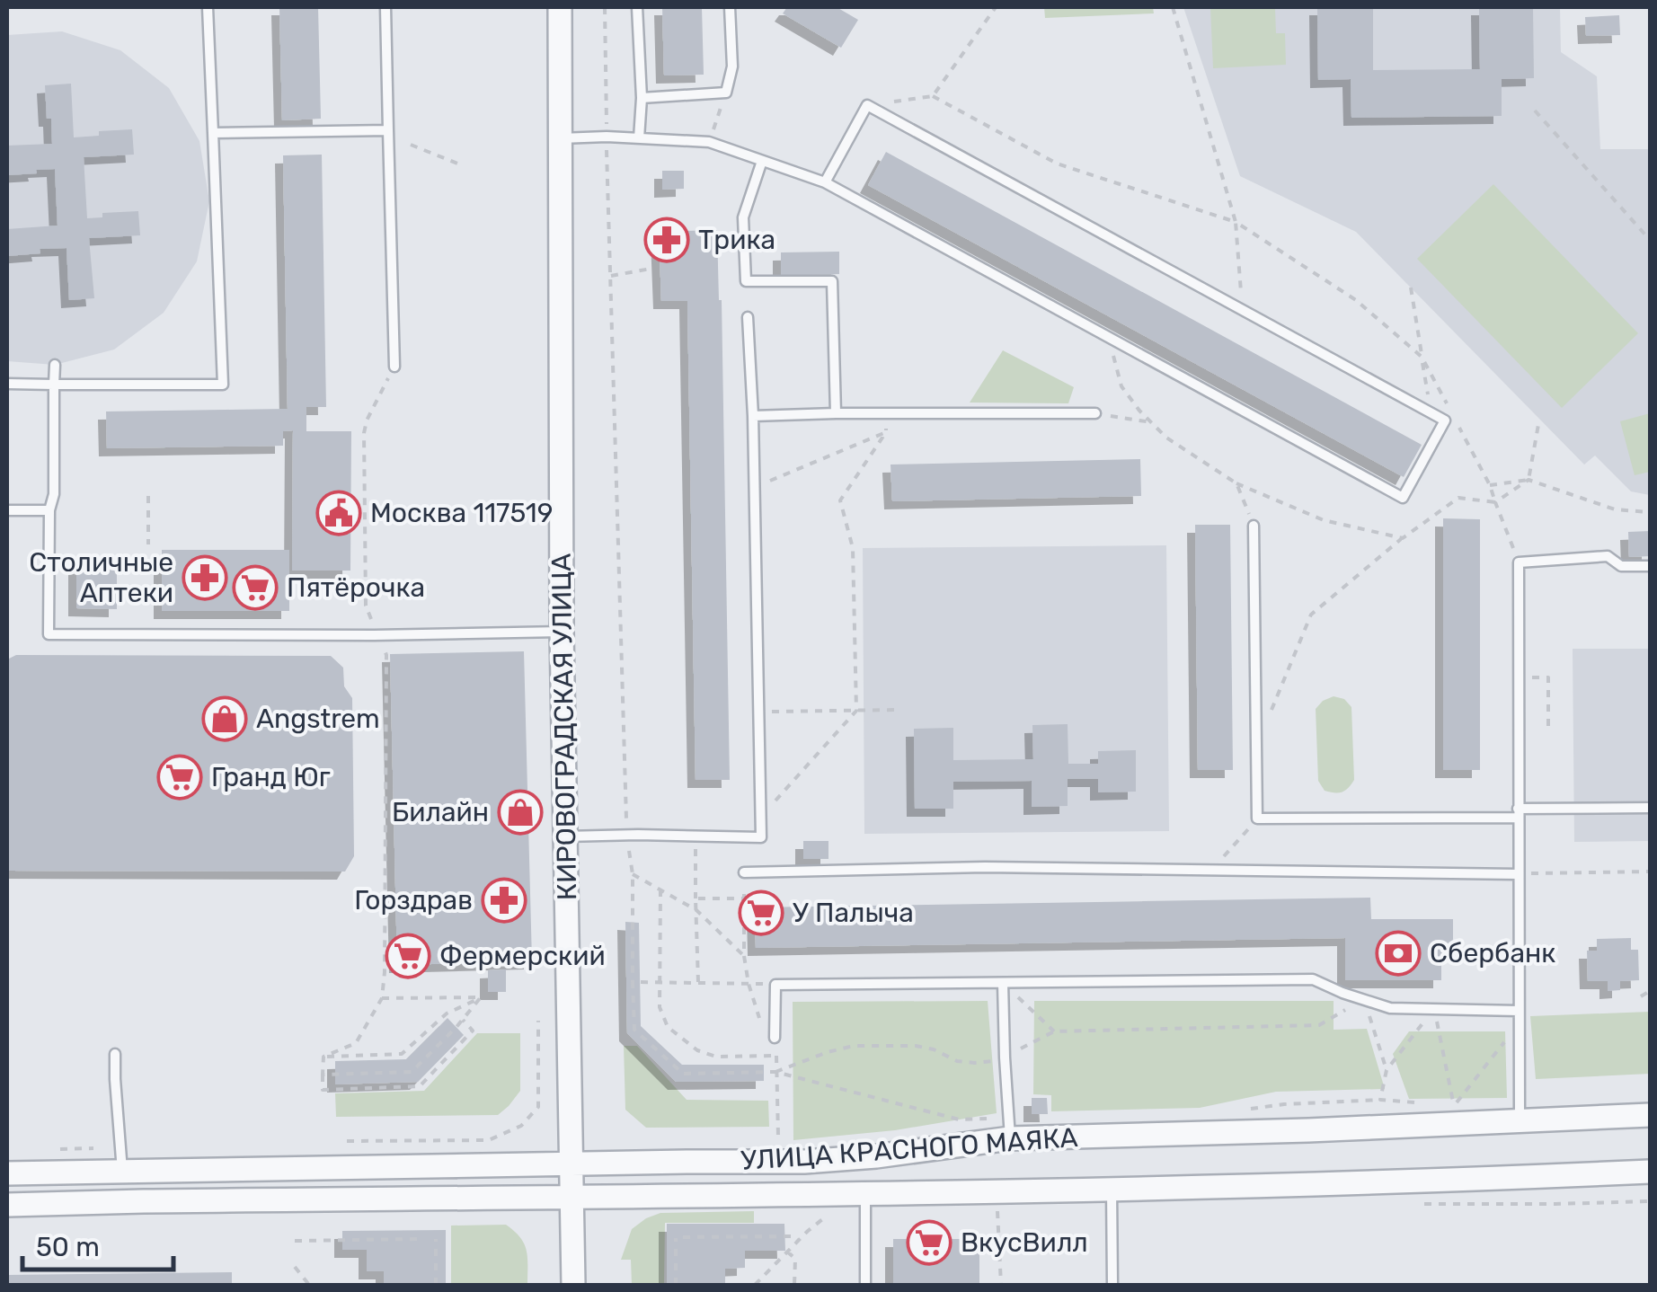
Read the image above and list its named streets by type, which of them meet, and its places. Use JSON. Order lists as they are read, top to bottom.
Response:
{
  "streets": {
    "street": ["КИРОВОГРАДСКАЯ УЛИЦА", "УЛИЦА КРАСНОГО МАЯКА"]
  },
  "crossings": [
    ["КИРОВОГРАДСКАЯ УЛИЦА", "УЛИЦА КРАСНОГО МАЯКА"]
  ],
  "places": {
    "pharmacy": ["Трика", "Столичные Аптеки", "Горздрав"],
    "public building": ["Москва 117519"],
    "supermarket": [
      "Пятёрочка",
      "Гранд Юг",
      "У Палыча",
      "Фермерский",
      "ВкусВилл"
    ],
    "shop": ["Angstrem", "Билайн"],
    "bank": ["Сбербанк"]
  },
  "scale_bar": "50 m"
}
